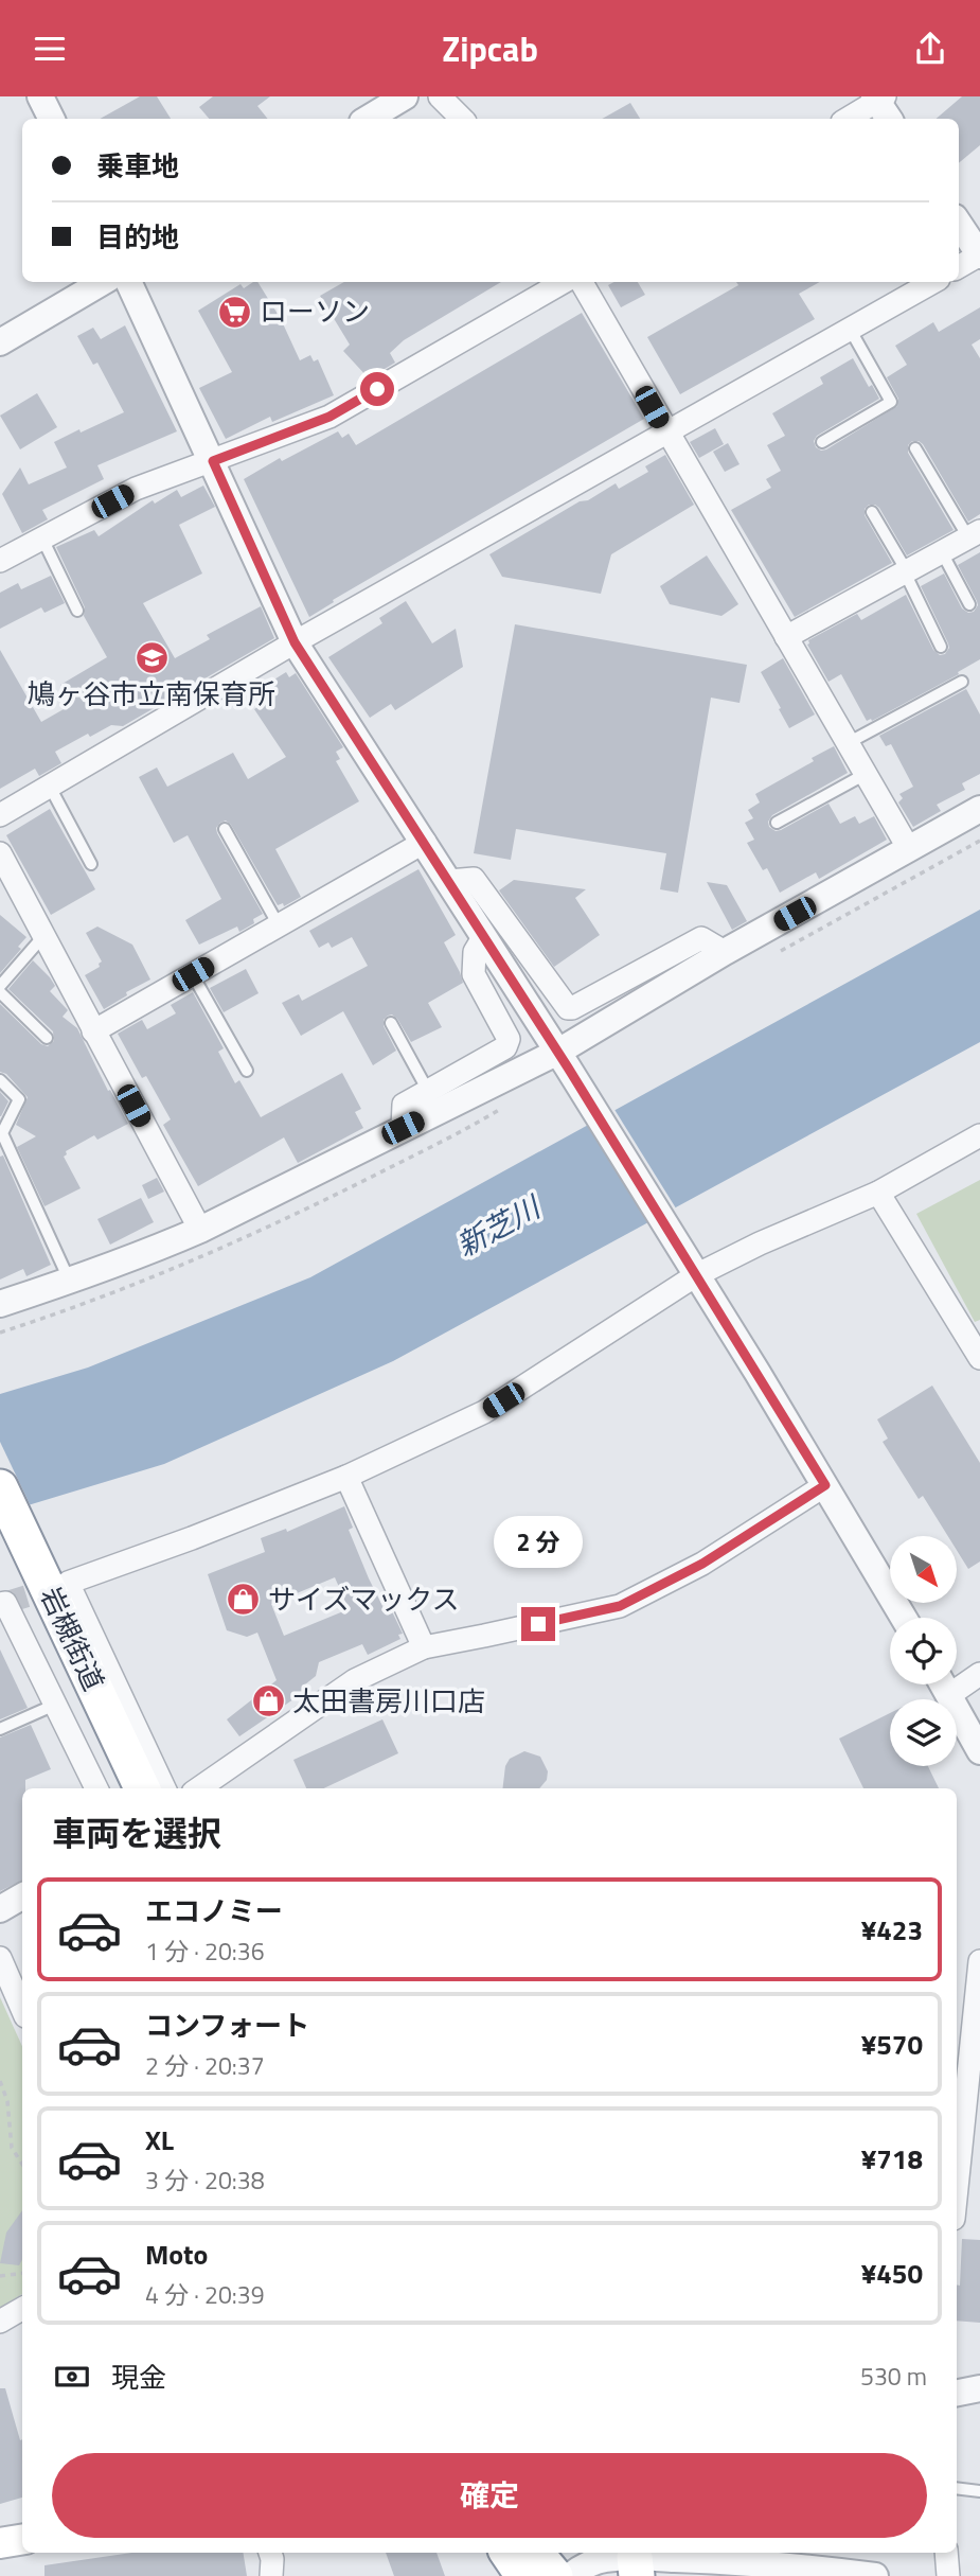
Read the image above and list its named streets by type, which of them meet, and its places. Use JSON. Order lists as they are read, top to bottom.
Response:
{
  "streets": {
    "highway": ["岩槻街道"]
  },
  "water": ["新芝川"],
  "places": {
    "supermarket": ["ローソン"],
    "school or university": ["鳩ヶ谷市立南保育所"],
    "shop": ["サイズマックス", "太田書房川口店"]
  },
  "north": "bottom right",
  "page": {
    "header": "Zipcab",
    "banner": ["乗車地", "目的地"],
    "bubble": "2 分",
    "heading": "車両を選択",
    "list": [
      {
        "name": "エコノミー",
        "note": "1 分 · 20:36",
        "value": "¥423"
      },
      {
        "name": "コンフォート",
        "note": "2 分 · 20:37",
        "value": "¥570"
      },
      {
        "name": "XL",
        "note": "3 分 · 20:38",
        "value": "¥718"
      },
      {
        "name": "Moto",
        "note": "4 分 · 20:39",
        "value": "¥450"
      }
    ],
    "pay": ["現金", "530 m"],
    "buttons": "確定"
  }
}
